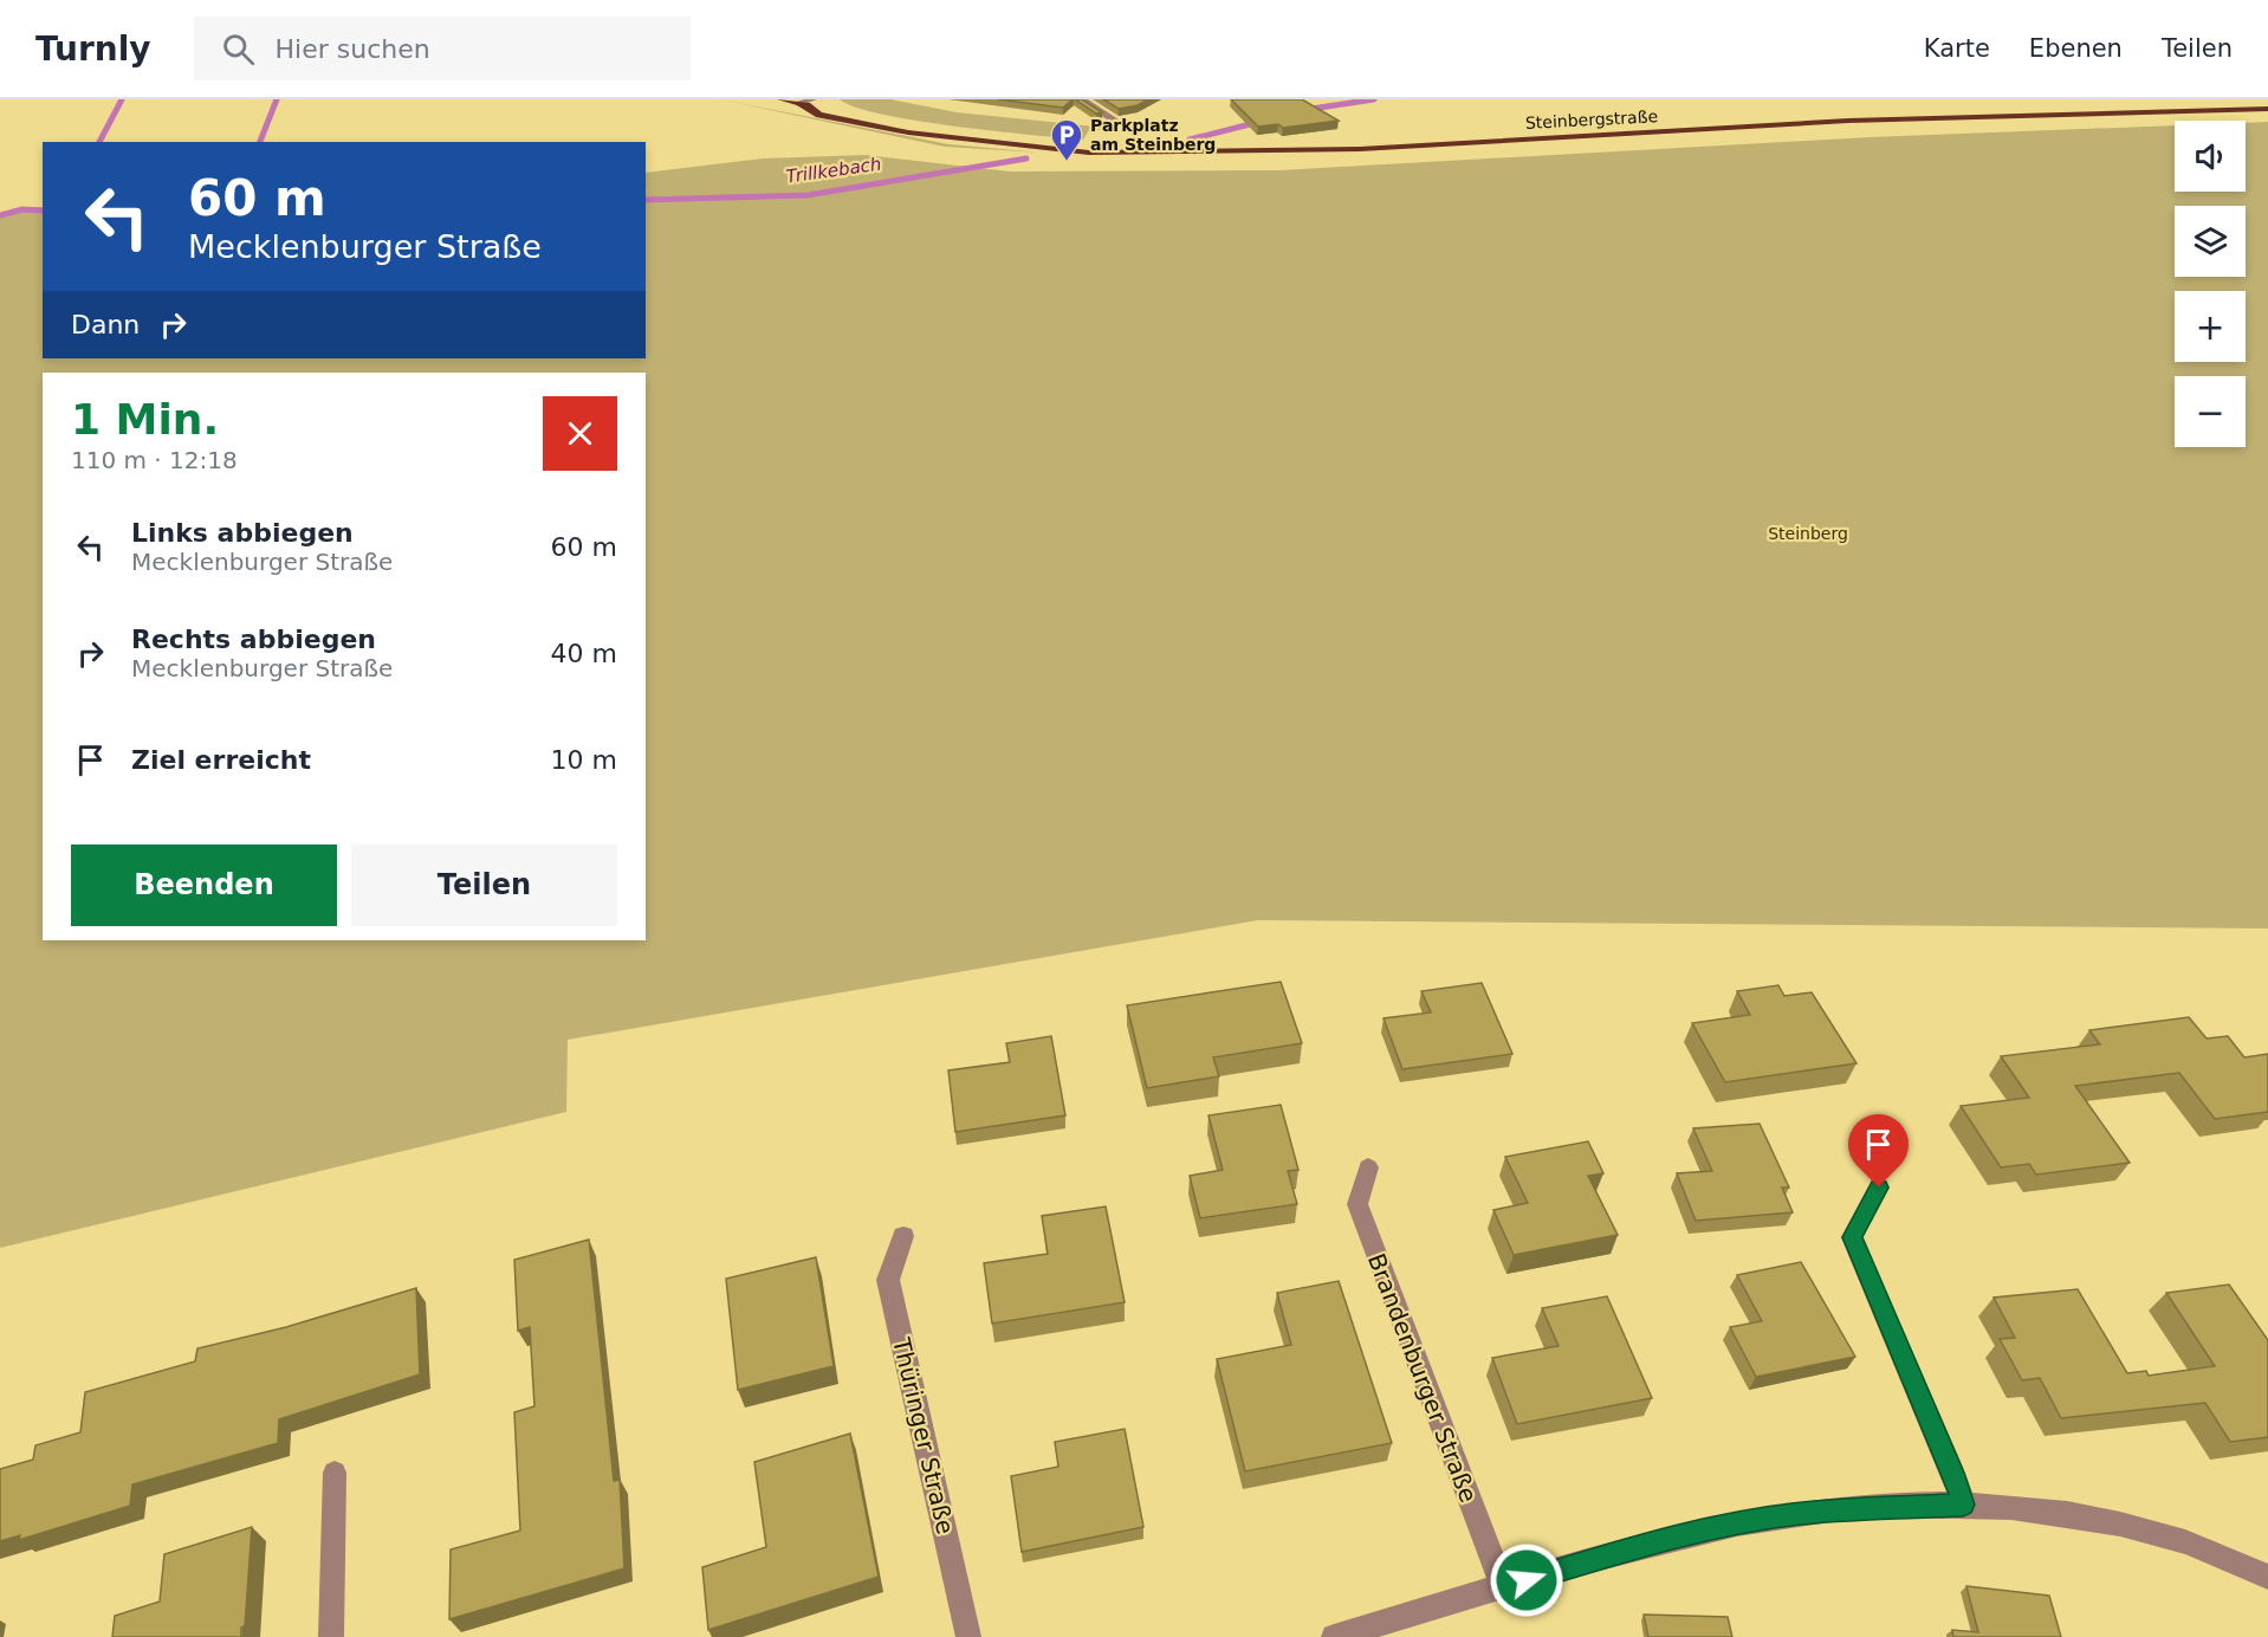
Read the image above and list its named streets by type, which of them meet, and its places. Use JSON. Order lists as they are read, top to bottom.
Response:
{
  "streets": {
    "main road": ["Steinbergstraße"],
    "street": ["Brandenburger Straße", "Thüringer Straße"]
  },
  "water": ["Trillkebach"],
  "parks": ["Steinberg"],
  "places": {
    "parking": ["Parkplatz am Steinberg"]
  },
  "page": {
    "header": "Turnly",
    "search": "Hier suchen",
    "nav": ["Karte", "Ebenen", "Teilen"],
    "map_buttons": ["+", "−"],
    "turn": ["60 m", "Mecklenburger Straße"],
    "then": "Dann",
    "heading": ["1 Min.", "110 m · 12:18"],
    "list": [
      {
        "name": "Links abbiegen",
        "note": "Mecklenburger Straße",
        "value": "60 m"
      },
      {
        "name": "Rechts abbiegen",
        "note": "Mecklenburger Straße",
        "value": "40 m"
      },
      {
        "name": "Ziel erreicht",
        "value": "10 m"
      }
    ],
    "buttons": ["Beenden", "Teilen"]
  }
}
